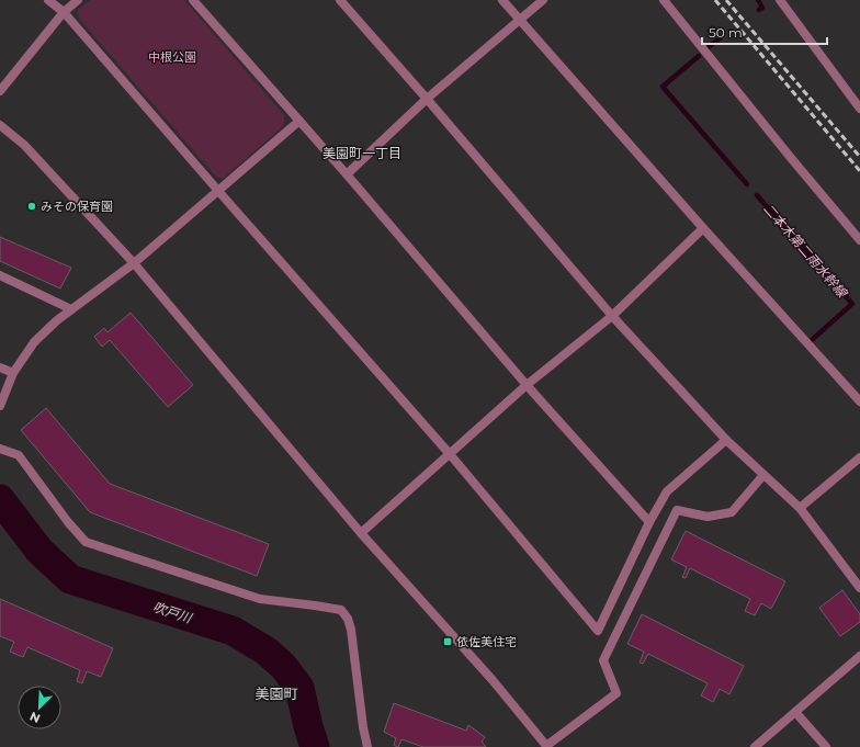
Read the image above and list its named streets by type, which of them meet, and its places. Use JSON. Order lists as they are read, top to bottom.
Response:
{
  "districts": ["美園町一丁目", "美園町"],
  "water": ["二本木第二雨水幹線", "吹戸川"],
  "parks": ["中根公園"],
  "places": {
    "other": ["みその保育園"],
    "transit": ["依佐美住宅"]
  },
  "scale_bar": "50 m",
  "north": "bottom left"
}
